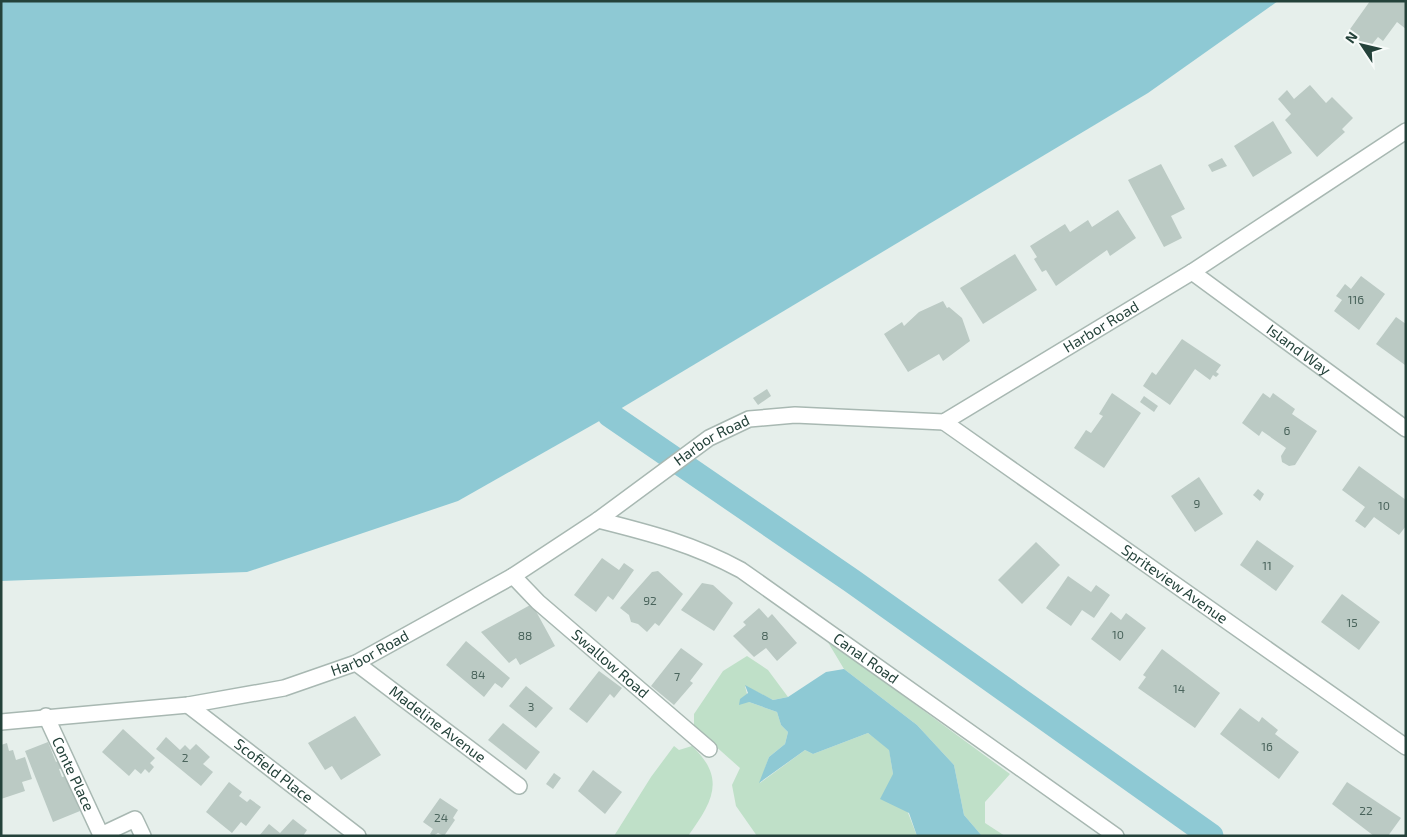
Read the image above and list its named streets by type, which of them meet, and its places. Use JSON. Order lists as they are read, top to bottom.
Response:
{
  "streets": {
    "street": [
      "Harbor Road",
      "Island Way",
      "Spriteview Avenue",
      "Canal Road",
      "Swallow Road",
      "Madeline Avenue",
      "Scofield Place",
      "Conte Place"
    ]
  },
  "crossings": [
    ["Harbor Road", "Island Way"],
    ["Harbor Road", "Spriteview Avenue"],
    ["Harbor Road", "Canal Road"],
    ["Harbor Road", "Swallow Road"],
    ["Harbor Road", "Madeline Avenue"],
    ["Harbor Road", "Scofield Place"],
    ["Harbor Road", "Conte Place"]
  ],
  "house_numbers": [
    "116",
    "6",
    "9",
    "10",
    "11",
    "92",
    "15",
    "10",
    "88",
    "8",
    "84",
    "7",
    "14",
    "3",
    "16",
    "2",
    "22",
    "24"
  ],
  "north": "top left"
}
